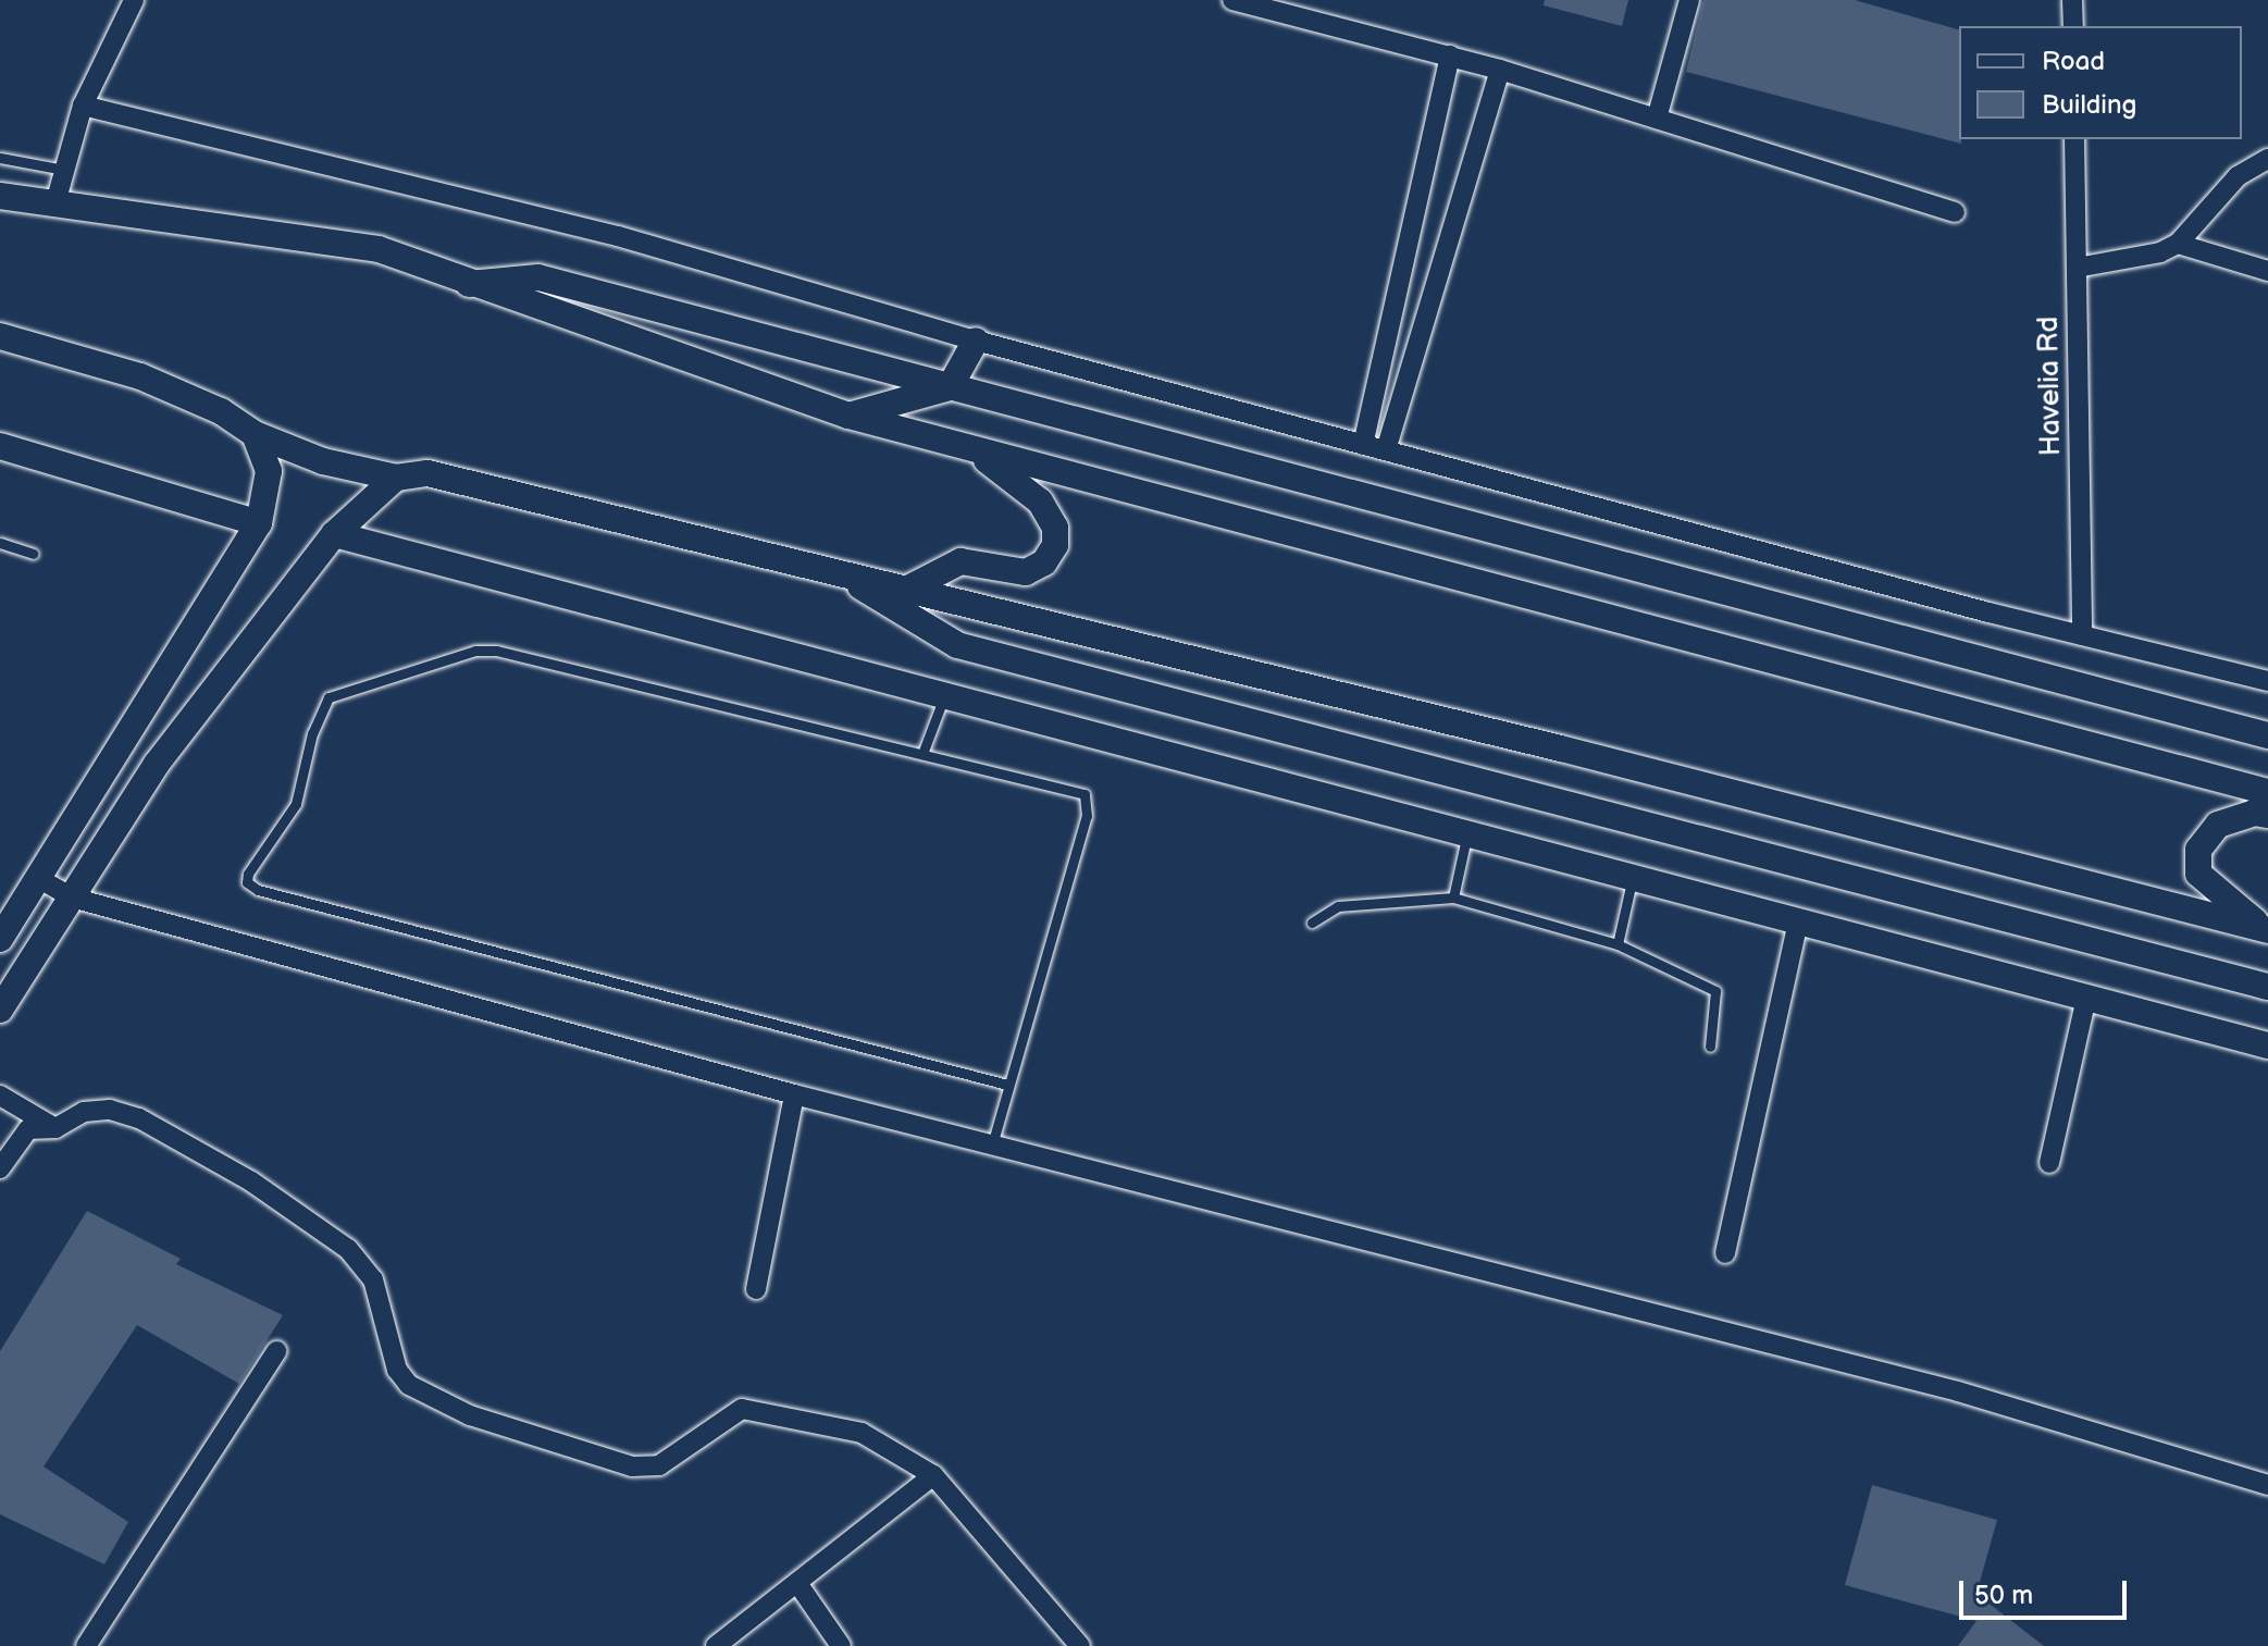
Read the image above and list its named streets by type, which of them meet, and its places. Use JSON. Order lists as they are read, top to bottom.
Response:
{
  "streets": {
    "street": ["Havelia Rd"]
  },
  "legend": ["Road", "Building"],
  "scale_bar": "50 m"
}
